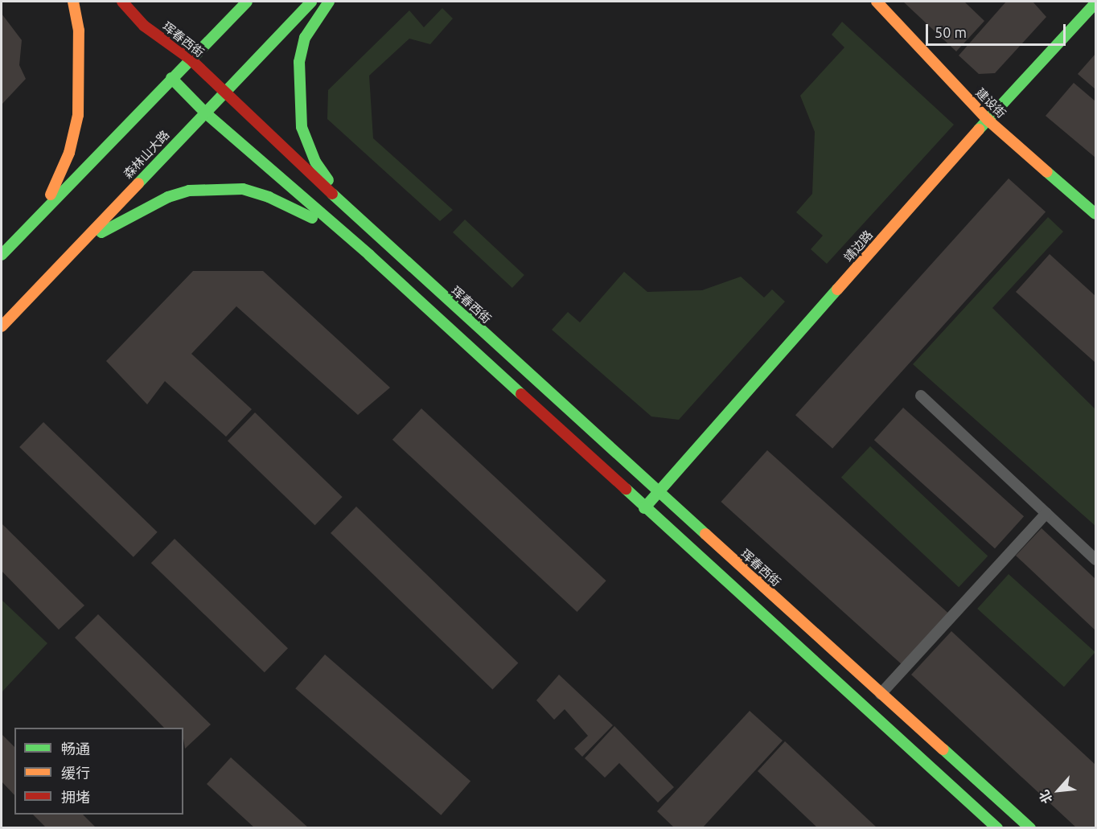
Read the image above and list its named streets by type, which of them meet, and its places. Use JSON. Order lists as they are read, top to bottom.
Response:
{
  "streets": {
    "main road": [
      "珲春西街",
      "建设街",
      "森林山大路",
      "靖边路"
    ]
  },
  "crossings": [
    ["珲春西街", "森林山大路"],
    ["珲春西街", "靖边路"],
    ["建设街", "靖边路"]
  ],
  "legend": ["畅通", "缓行", "拥堵"],
  "scale_bar": "50 m",
  "north": "bottom left"
}
